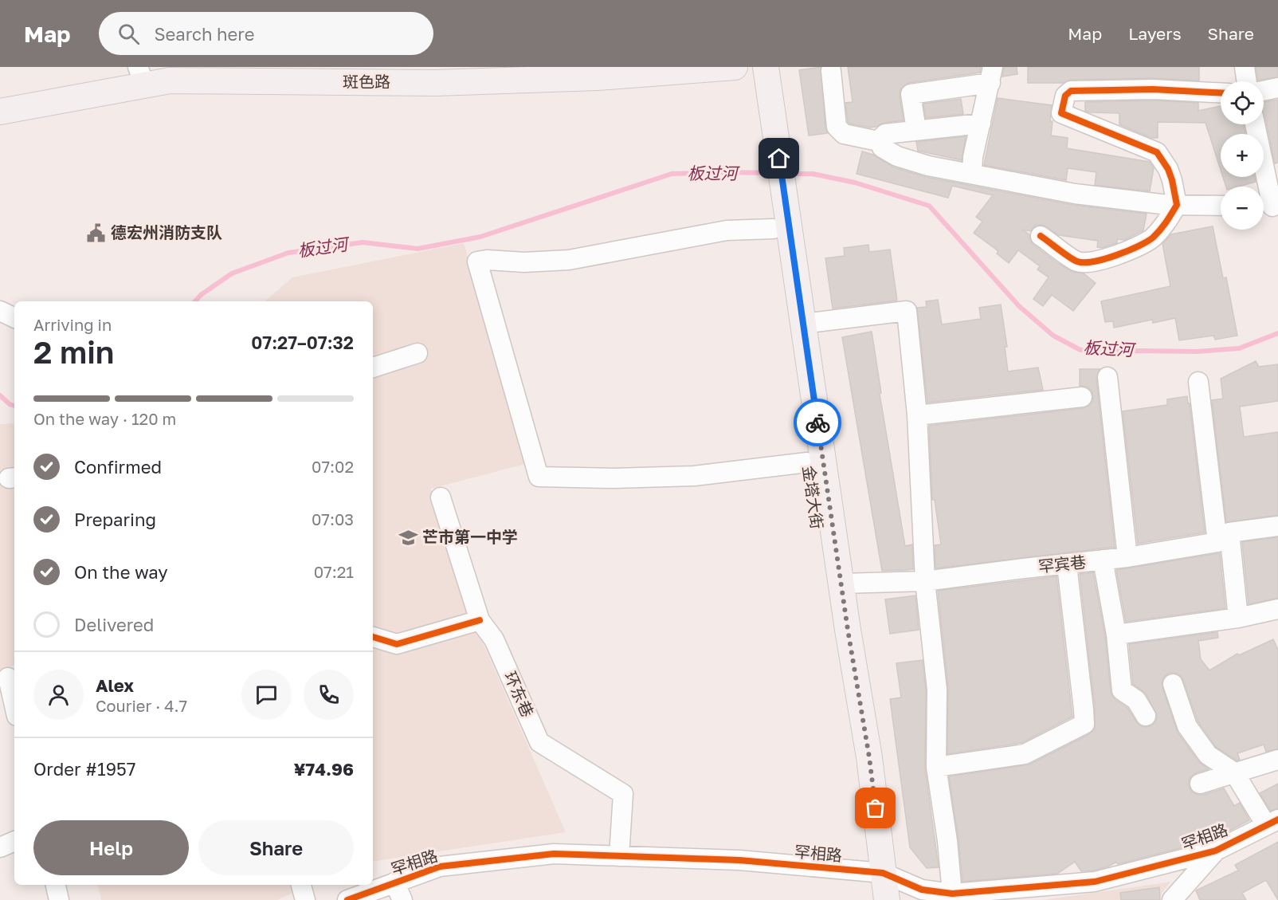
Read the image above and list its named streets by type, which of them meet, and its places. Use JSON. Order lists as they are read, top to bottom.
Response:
{
  "streets": {
    "main road": ["斑色路", "金塔大街"],
    "street": ["罕宾巷", "环东巷", "罕相路"]
  },
  "crossings": [
    ["金塔大街", "罕宾巷"],
    ["金塔大街", "罕相路"],
    ["环东巷", "罕相路"]
  ],
  "water": ["板过河"],
  "places": {
    "public building": ["德宏州消防支队"],
    "school or university": ["芒市第一中学"]
  },
  "page": {
    "header": "Map",
    "search": "Search here",
    "nav": ["Map", "Layers", "Share"],
    "map_buttons": ["+", "−"],
    "heading": ["2 min", "Arriving in", "07:27–07:32"],
    "panel": [
      "Alex",
      "Courier · 4.7",
      "Order #1957",
      "¥74.96"
    ],
    "bar": "On the way · 120 m",
    "list": [
      ["Confirmed", "07:02"],
      ["Preparing", "07:03"],
      ["On the way", "07:21"],
      "Delivered"
    ],
    "buttons": ["Help", "Share"]
  }
}
